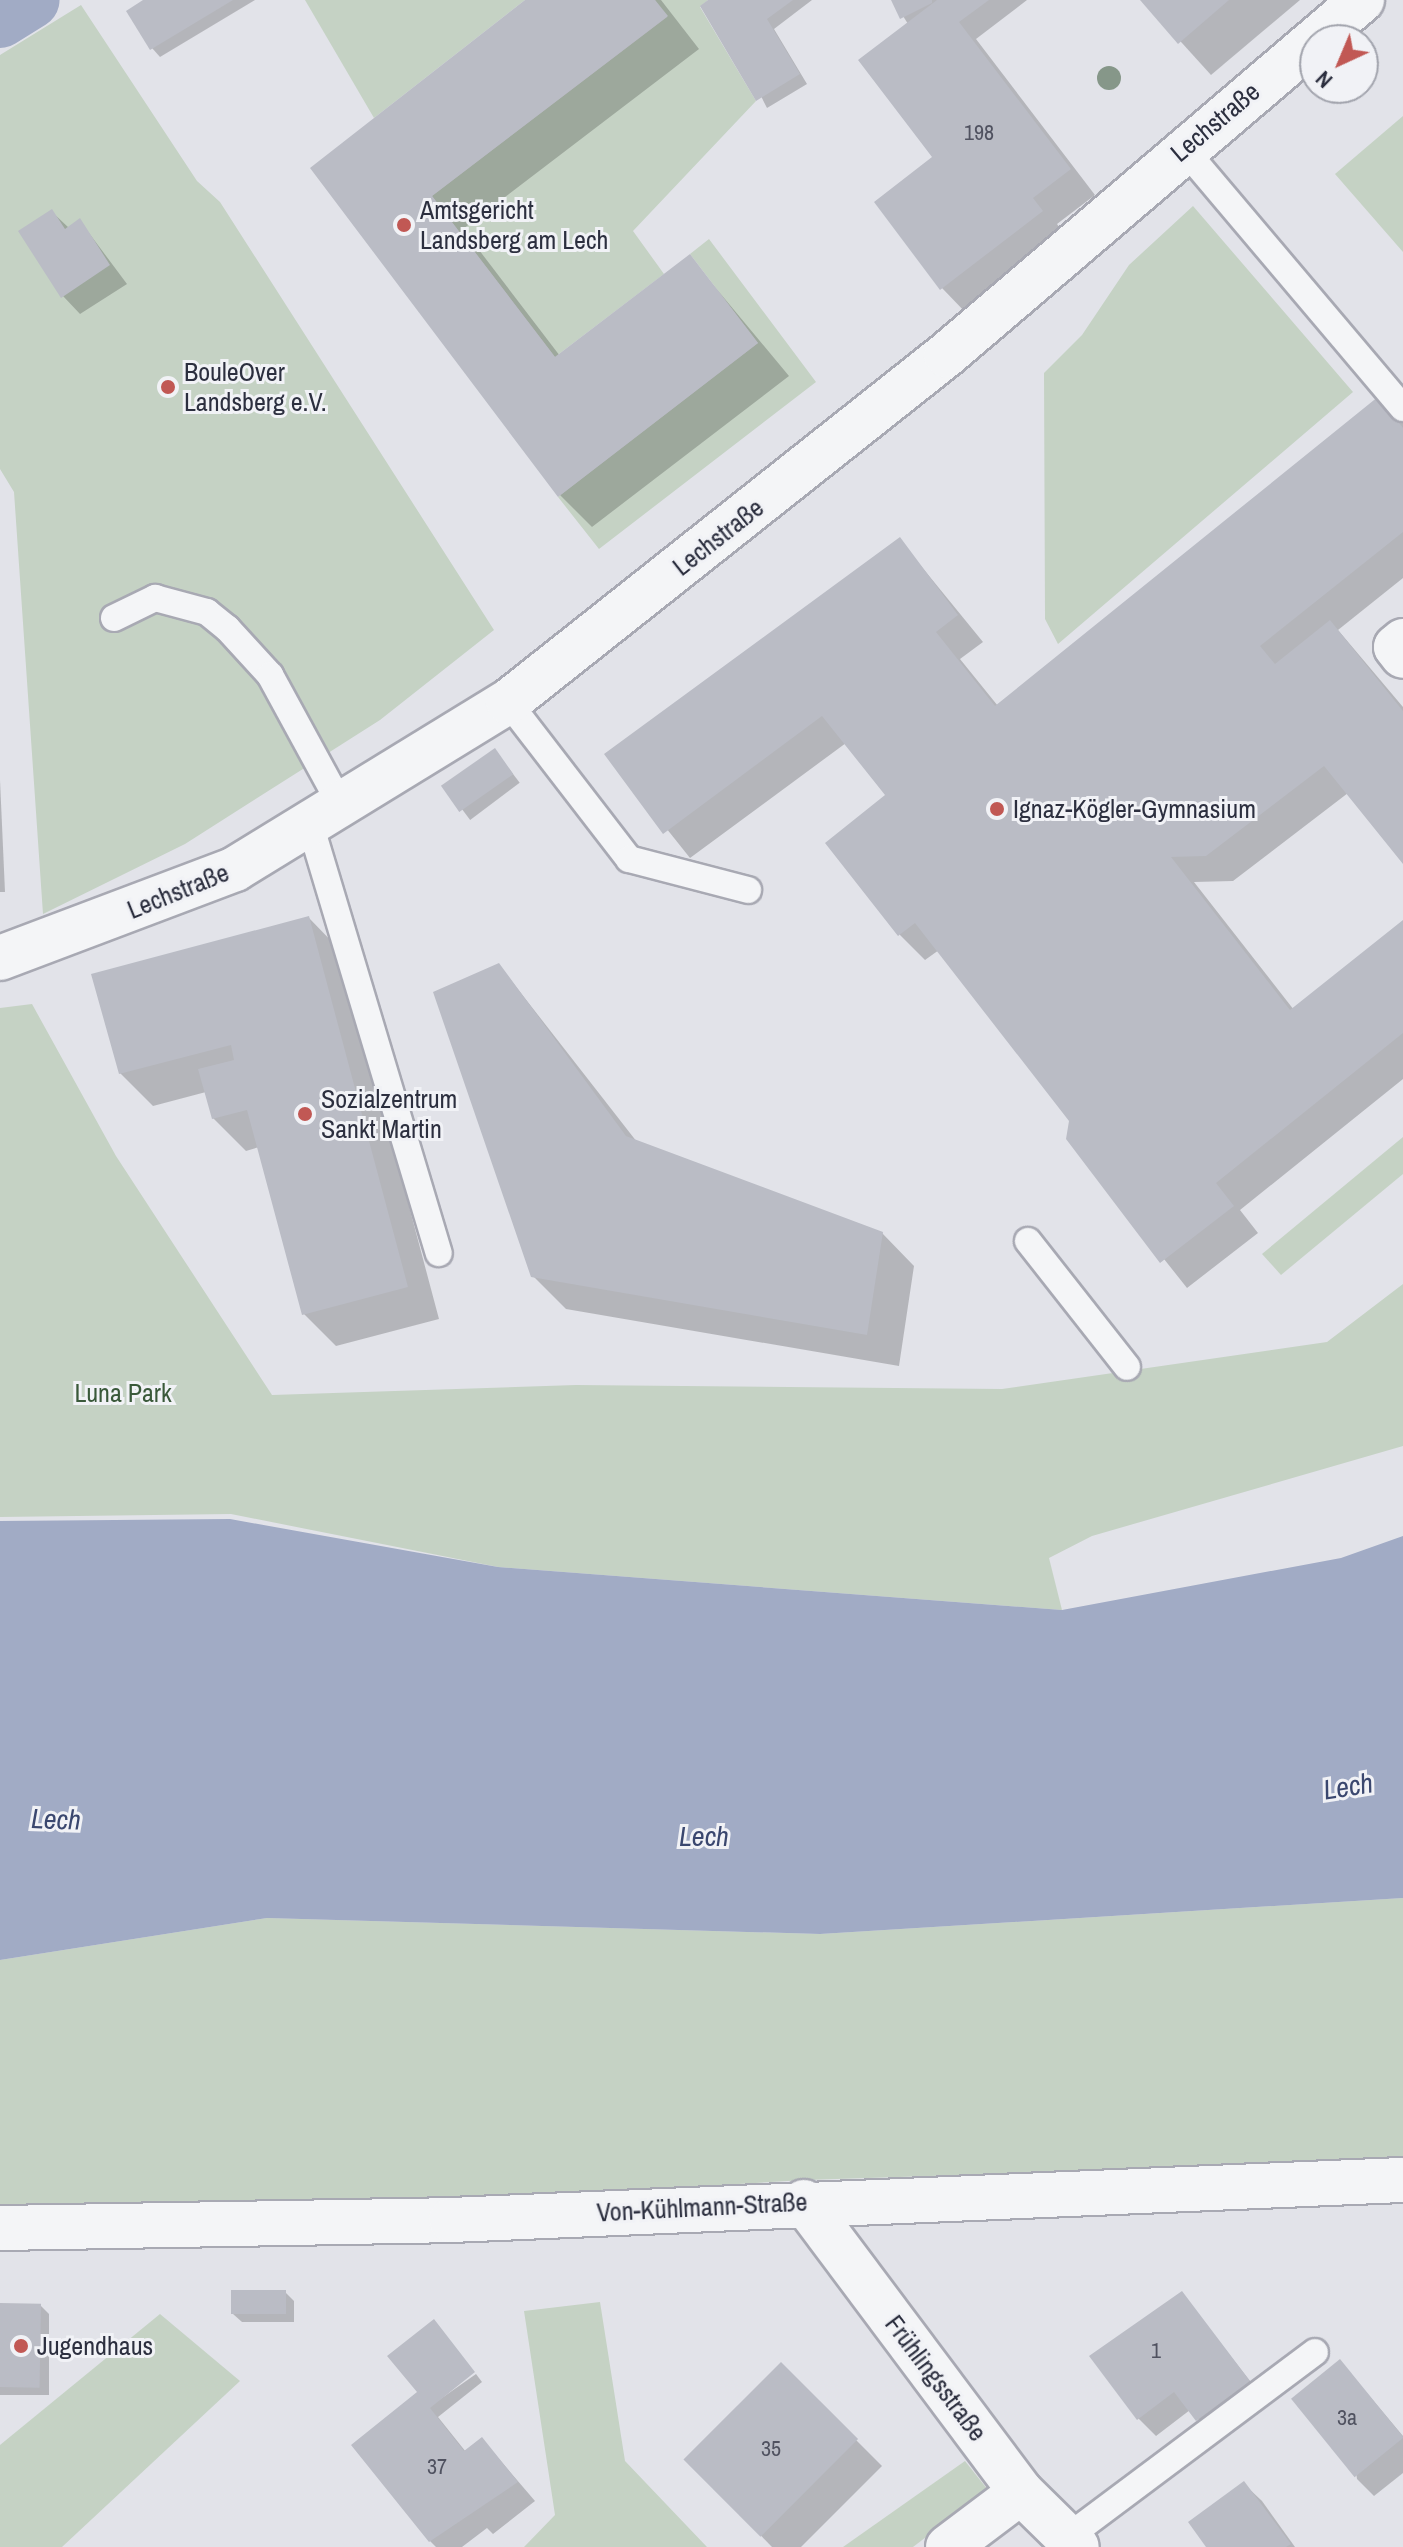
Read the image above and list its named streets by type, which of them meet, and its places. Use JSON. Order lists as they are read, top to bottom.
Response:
{
  "streets": {
    "street": ["Lechstraße", "Von-Kühlmann-Straße", "Frühlingsstraße"]
  },
  "crossings": [
    ["Von-Kühlmann-Straße", "Frühlingsstraße"]
  ],
  "water": ["Lech"],
  "parks": ["Luna Park"],
  "places": [
    "Amtsgericht Landsberg am Lech",
    "BouleOver Landsberg e.V.",
    "Ignaz-Kögler-Gymnasium",
    "Sozialzentrum Sankt Martin",
    "Jugendhaus"
  ],
  "house_numbers": [
    "198",
    "1",
    "3a",
    "35",
    "37"
  ],
  "north": "bottom left"
}
